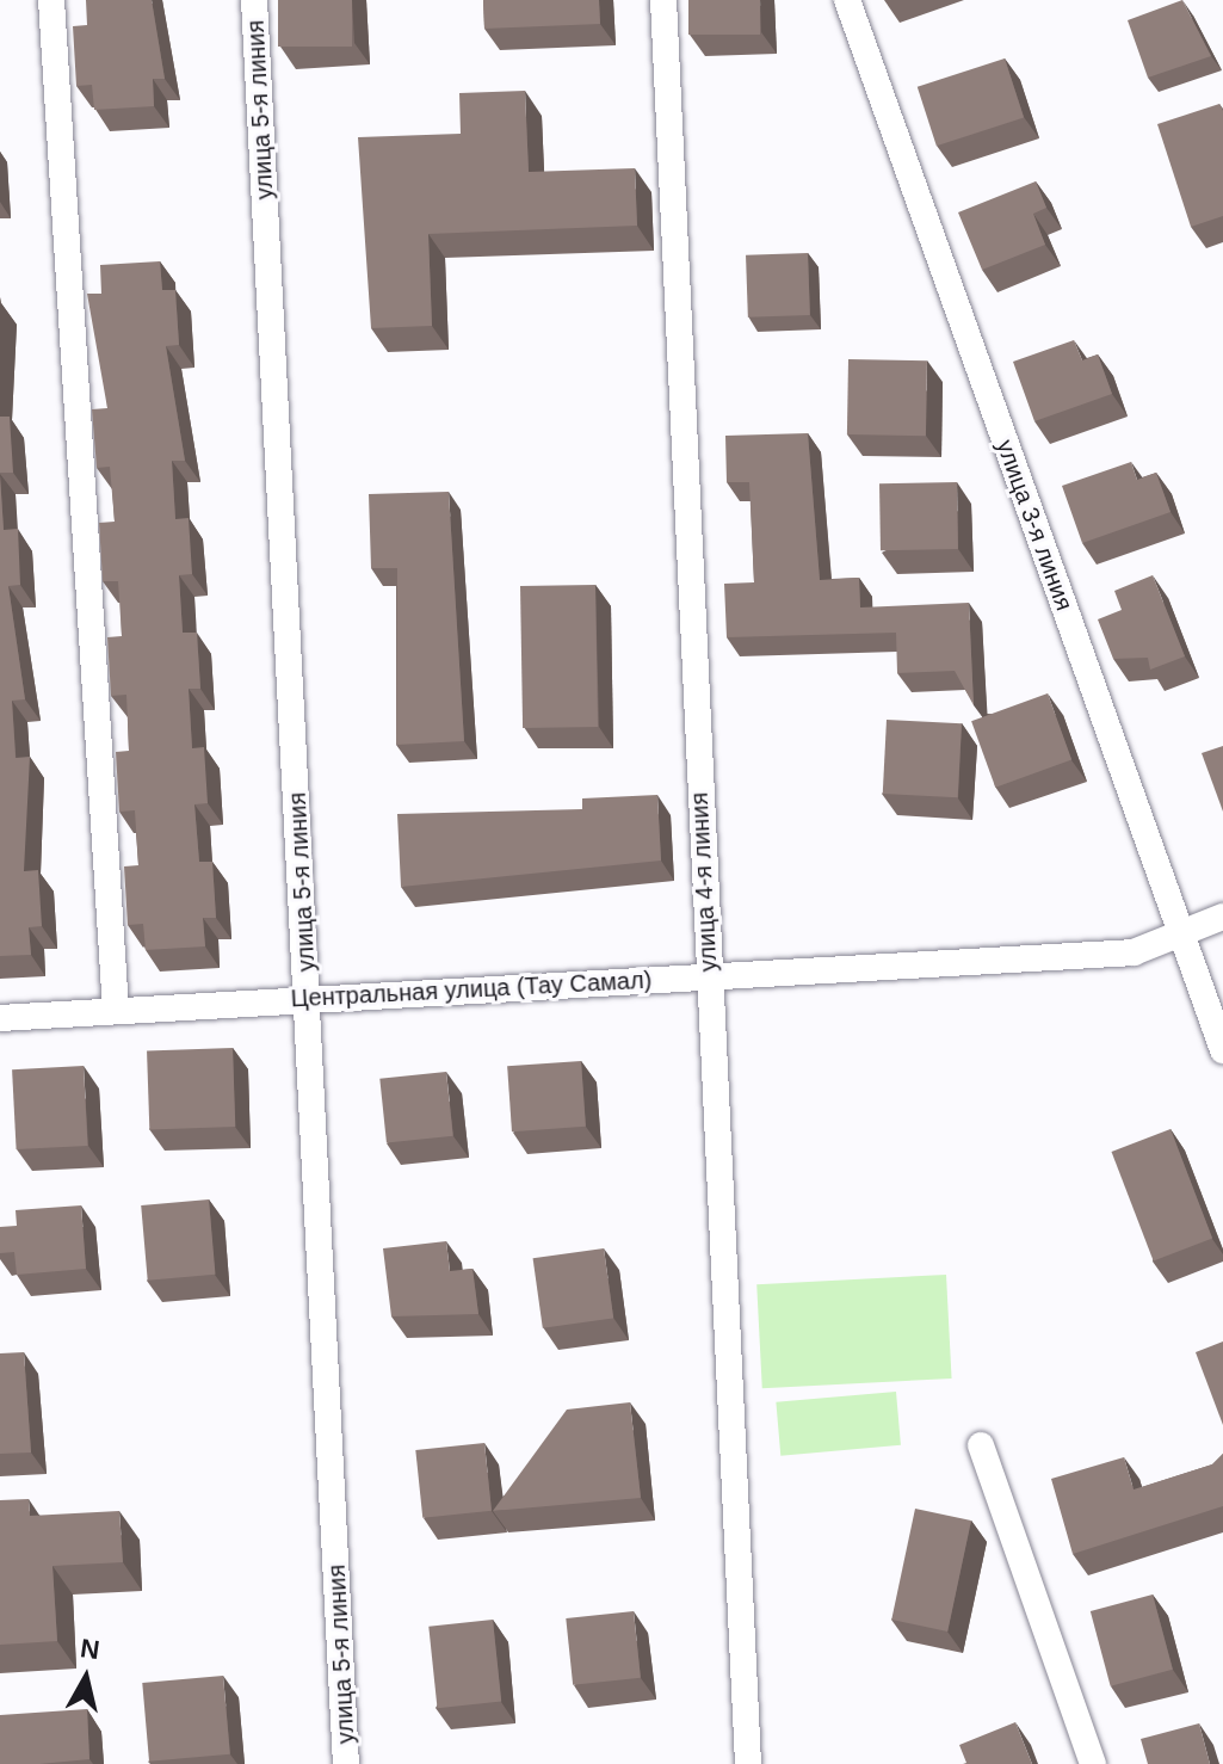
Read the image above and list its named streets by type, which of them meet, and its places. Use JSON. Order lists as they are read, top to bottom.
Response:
{
  "streets": {
    "street": [
      "улица 5-я линия",
      "улица 3-я линия",
      "улица 4-я линия",
      "Центральная улица (Тау Самал)"
    ]
  },
  "crossings": [
    ["улица 5-я линия", "Центральная улица (Тау Самал)"],
    ["улица 3-я линия", "Центральная улица (Тау Самал)"],
    ["улица 4-я линия", "Центральная улица (Тау Самал)"]
  ],
  "north": "top"
}
